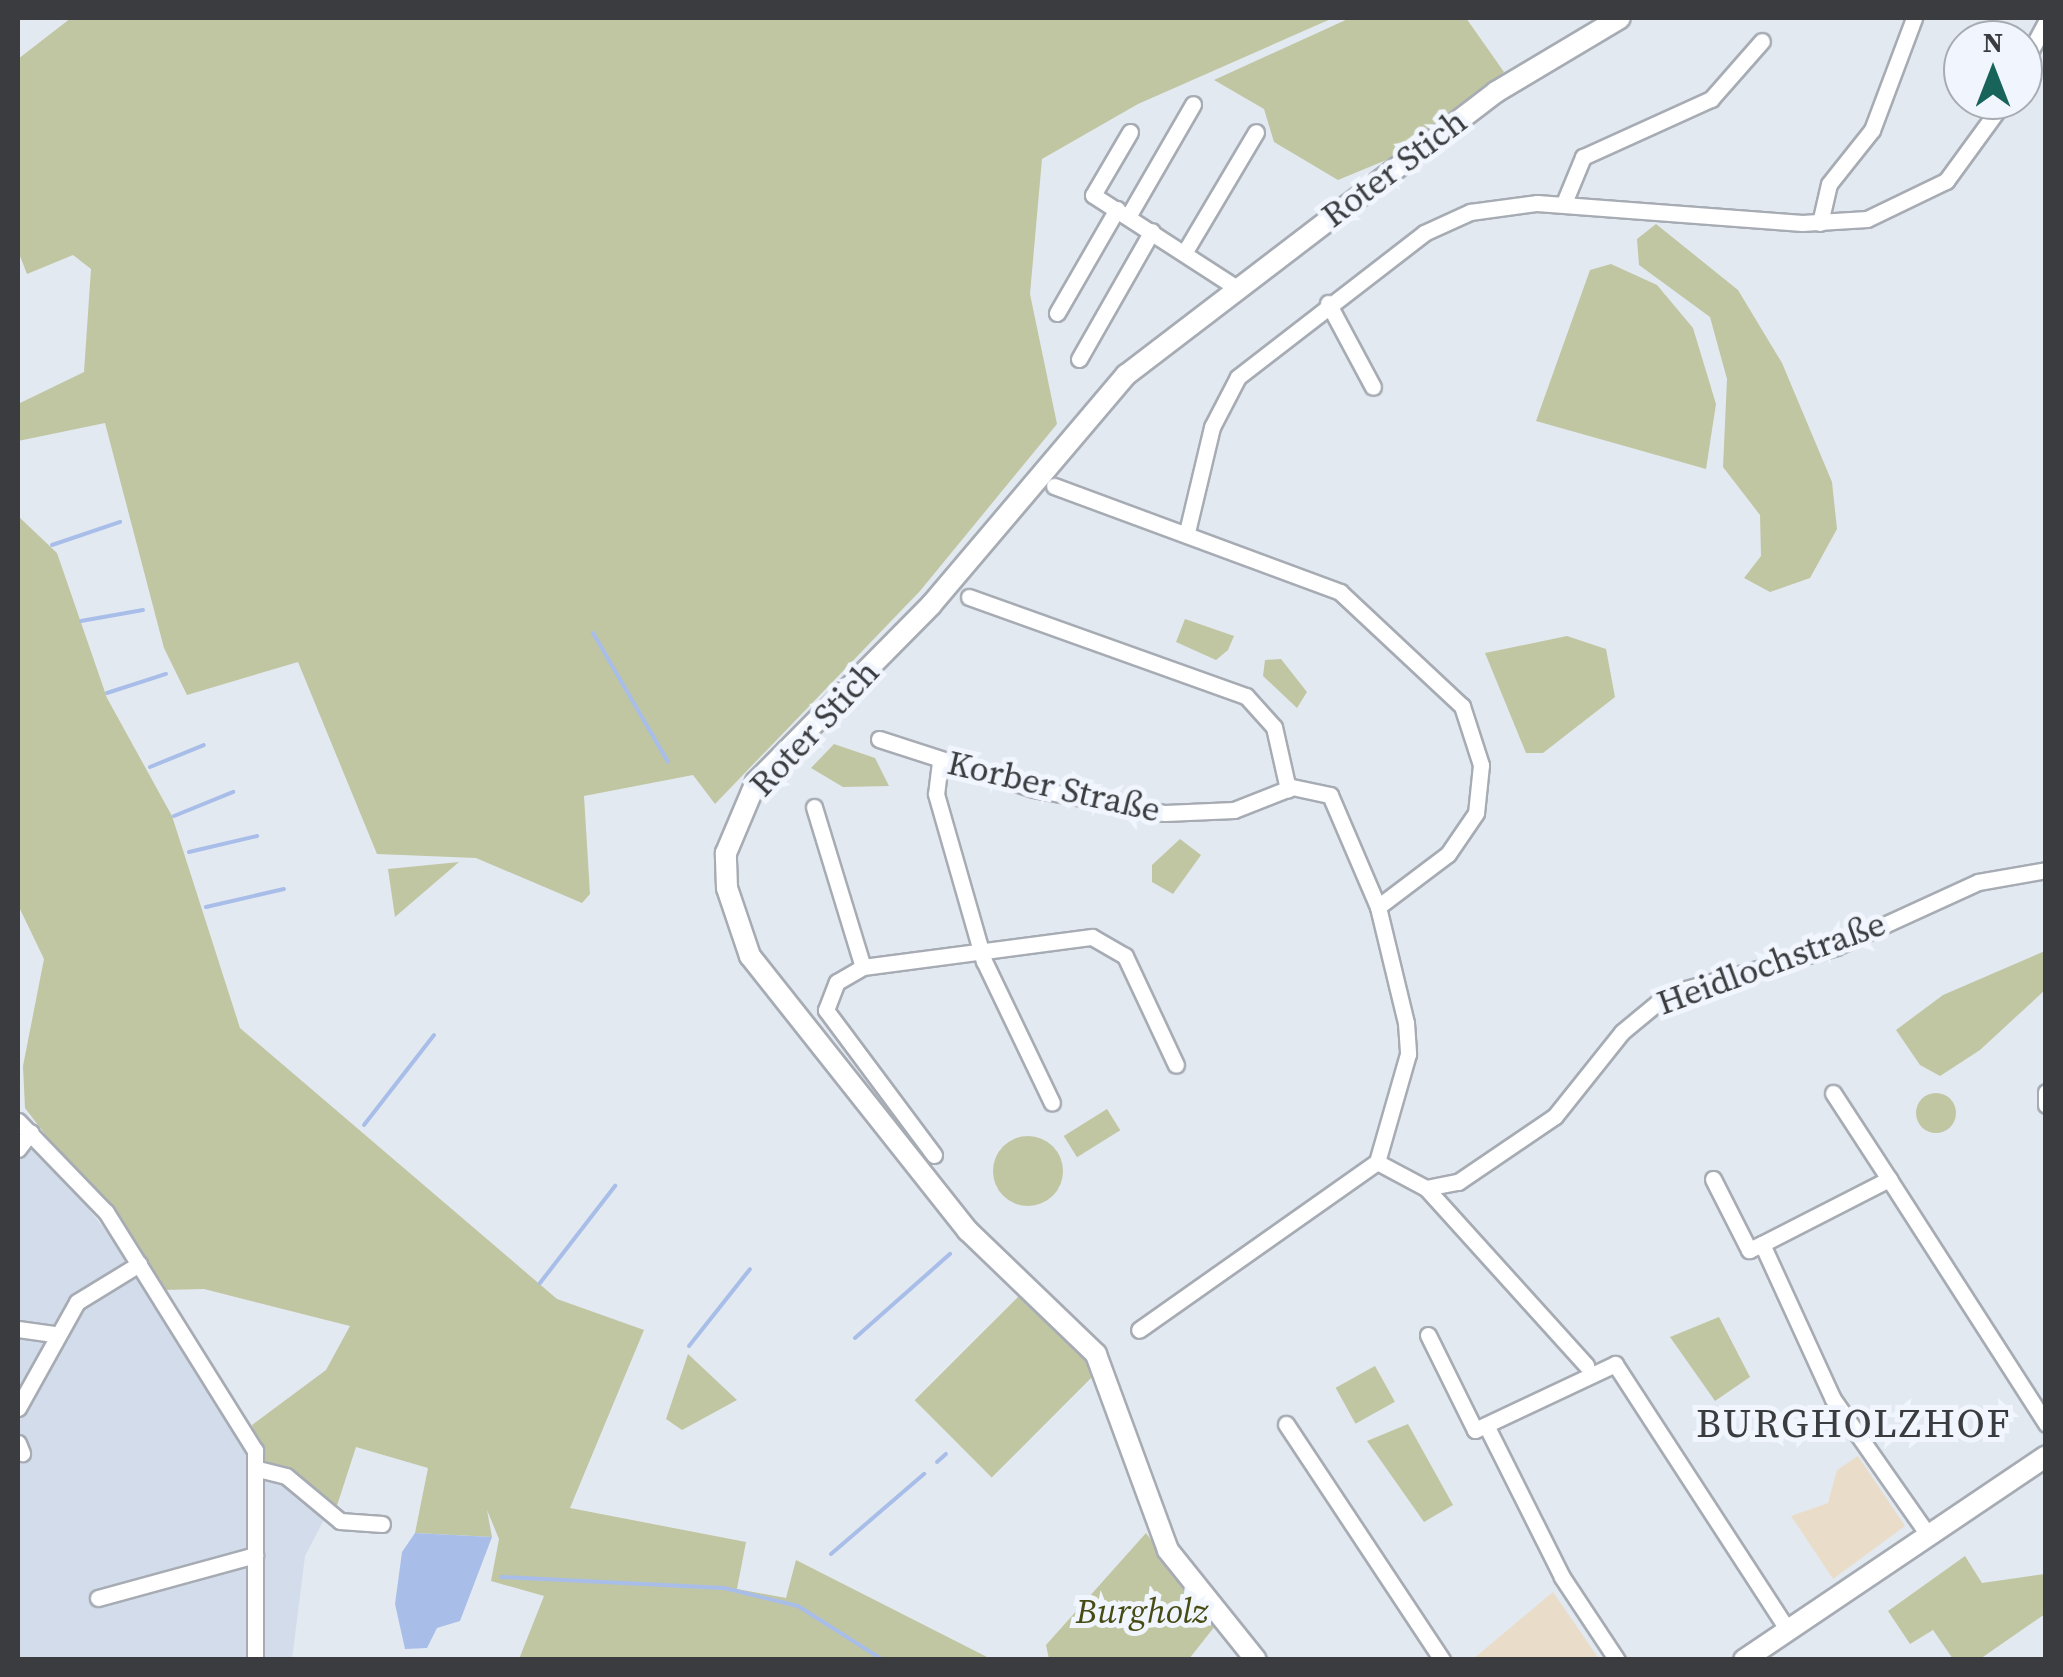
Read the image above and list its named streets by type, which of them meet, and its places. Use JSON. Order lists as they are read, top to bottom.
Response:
{
  "streets": {
    "street": ["Roter Stich", "Korber Straße", "Heidlochstraße"]
  },
  "districts": ["BURGHOLZHOF"],
  "parks": ["Burgholz"],
  "north": "top"
}
